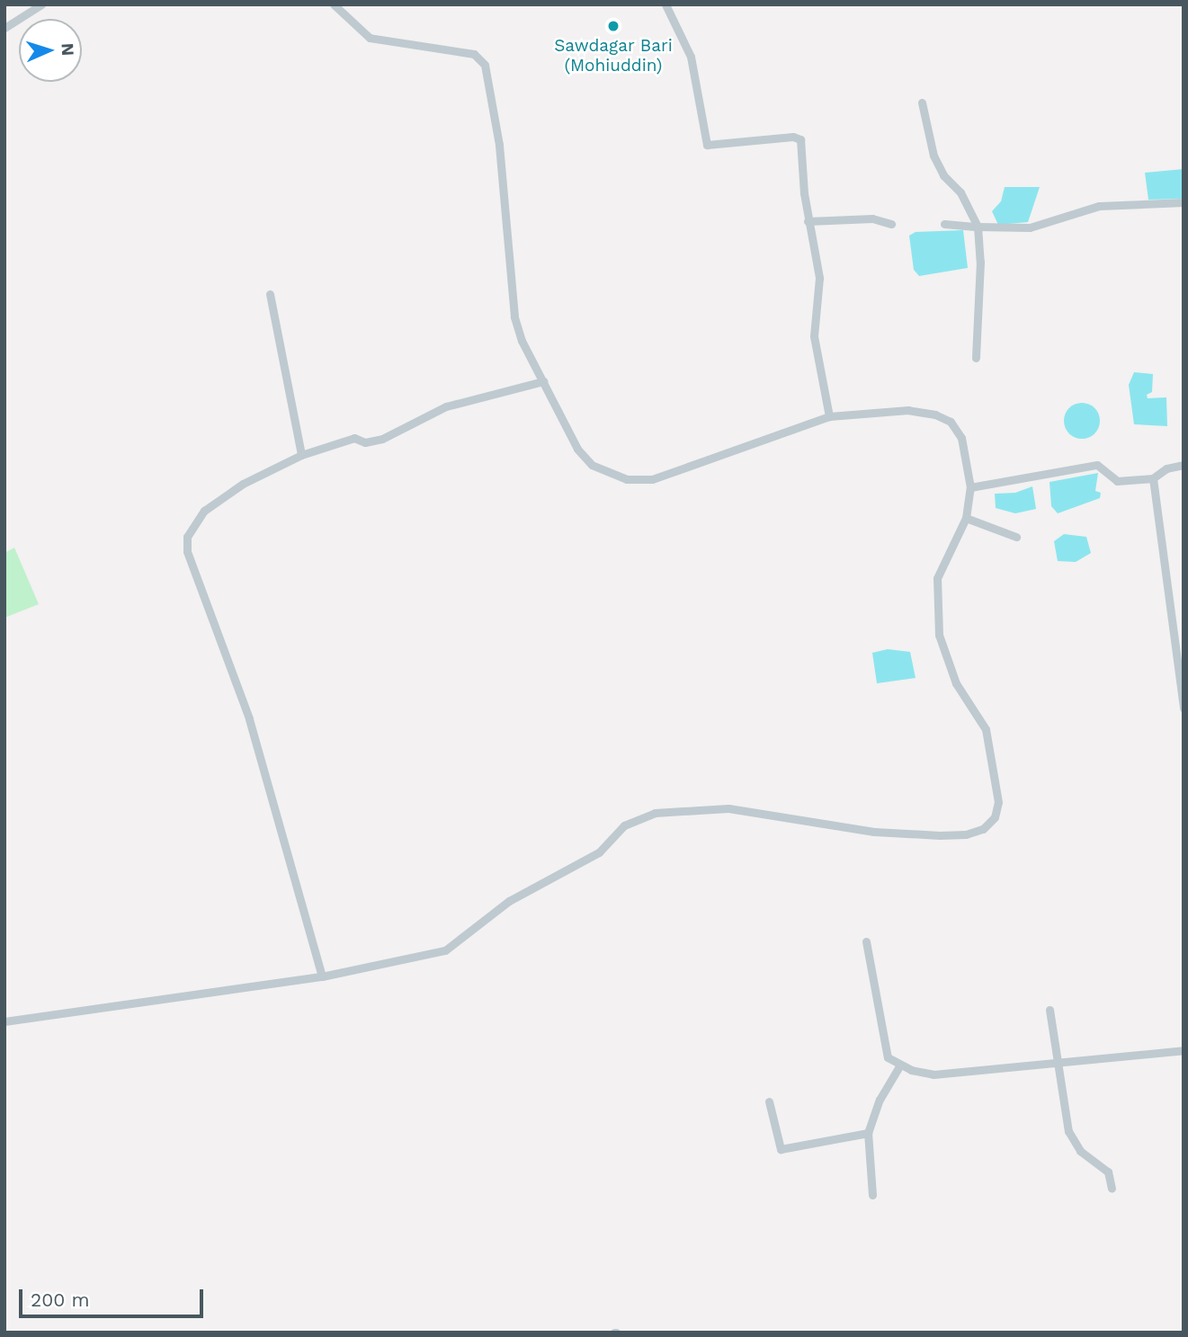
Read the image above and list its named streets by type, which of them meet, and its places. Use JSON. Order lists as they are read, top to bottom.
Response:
{
  "places": ["Sawdagar Bari (Mohiuddin)"],
  "scale_bar": "200 m",
  "north": "right"
}
